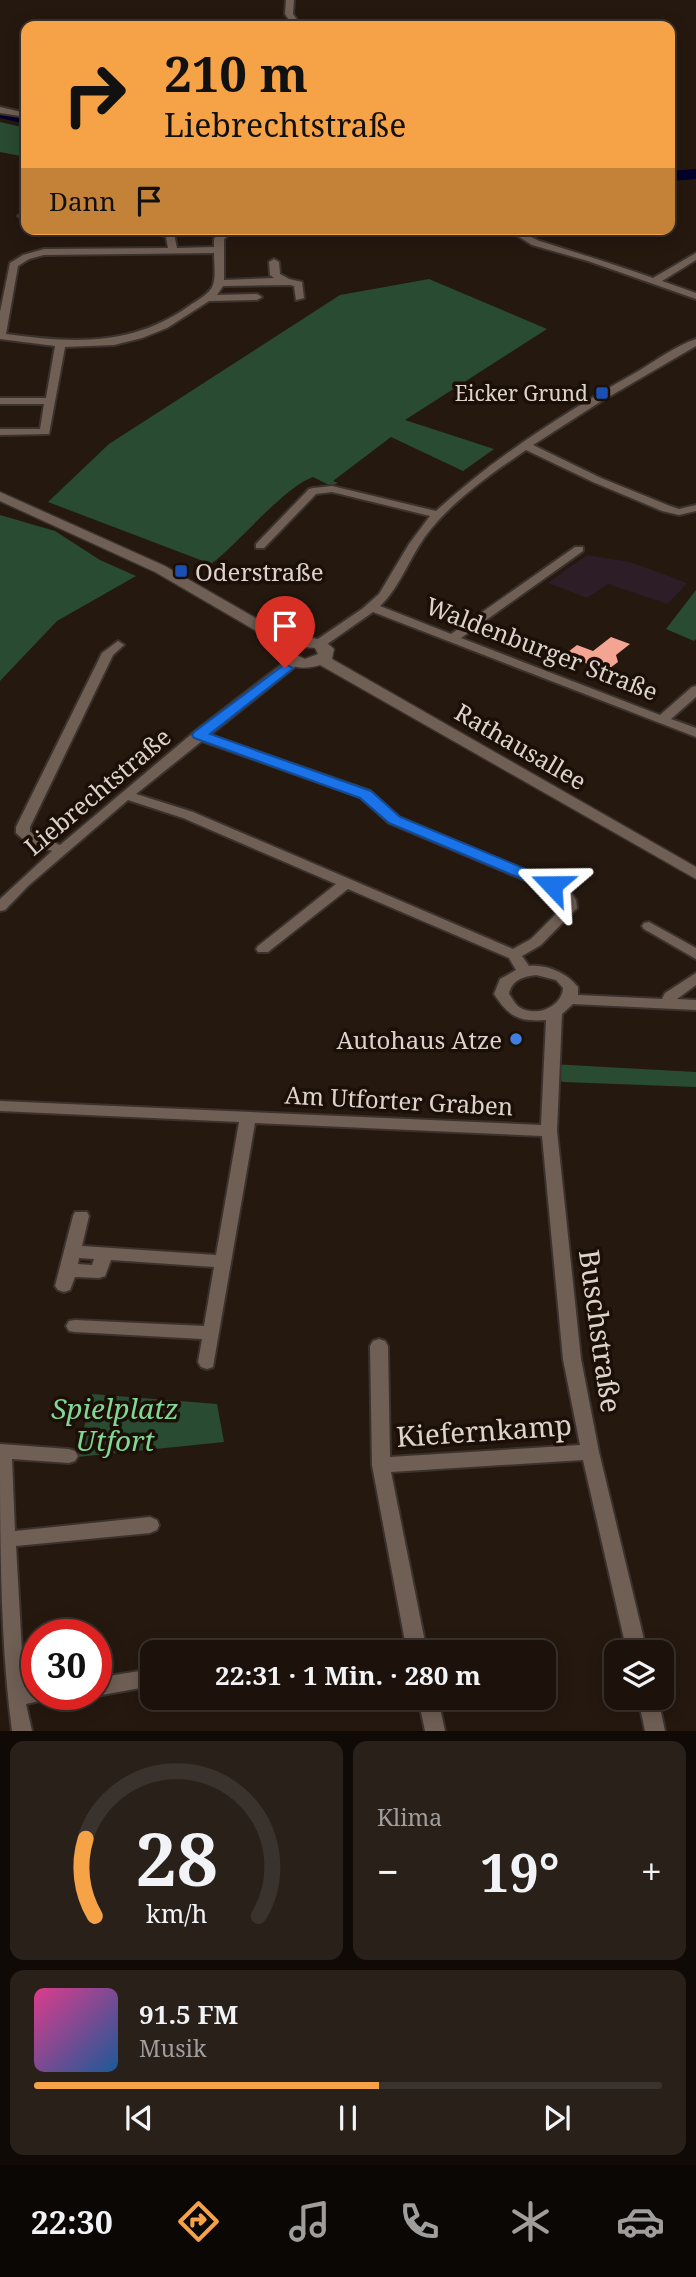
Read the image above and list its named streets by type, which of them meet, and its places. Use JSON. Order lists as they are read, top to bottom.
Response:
{
  "streets": {
    "street": [
      "Waldenburger Straße",
      "Rathausallee",
      "Liebrechtstraße",
      "Am Utforter Graben",
      "Buschstraße",
      "Kiefernkamp"
    ]
  },
  "crossings": [
    ["Am Utforter Graben", "Buschstraße"],
    ["Buschstraße", "Kiefernkamp"]
  ],
  "parks": ["Spielplatz Utfort"],
  "places": {
    "transit": ["Eicker Grund", "Oderstraße"],
    "other": ["Autohaus Atze"]
  },
  "page": {
    "turn": ["210 m", "Liebrechtstraße"],
    "then": "Dann",
    "limit": "30",
    "trip": "22:31 · 1 Min. · 280 m",
    "tile": "Klima",
    "heat": ["−", "19°", "+"],
    "song": ["91.5 FM", "Musik"],
    "tabs": "22:30",
    "gauge": ["28", "km/h"]
  }
}
